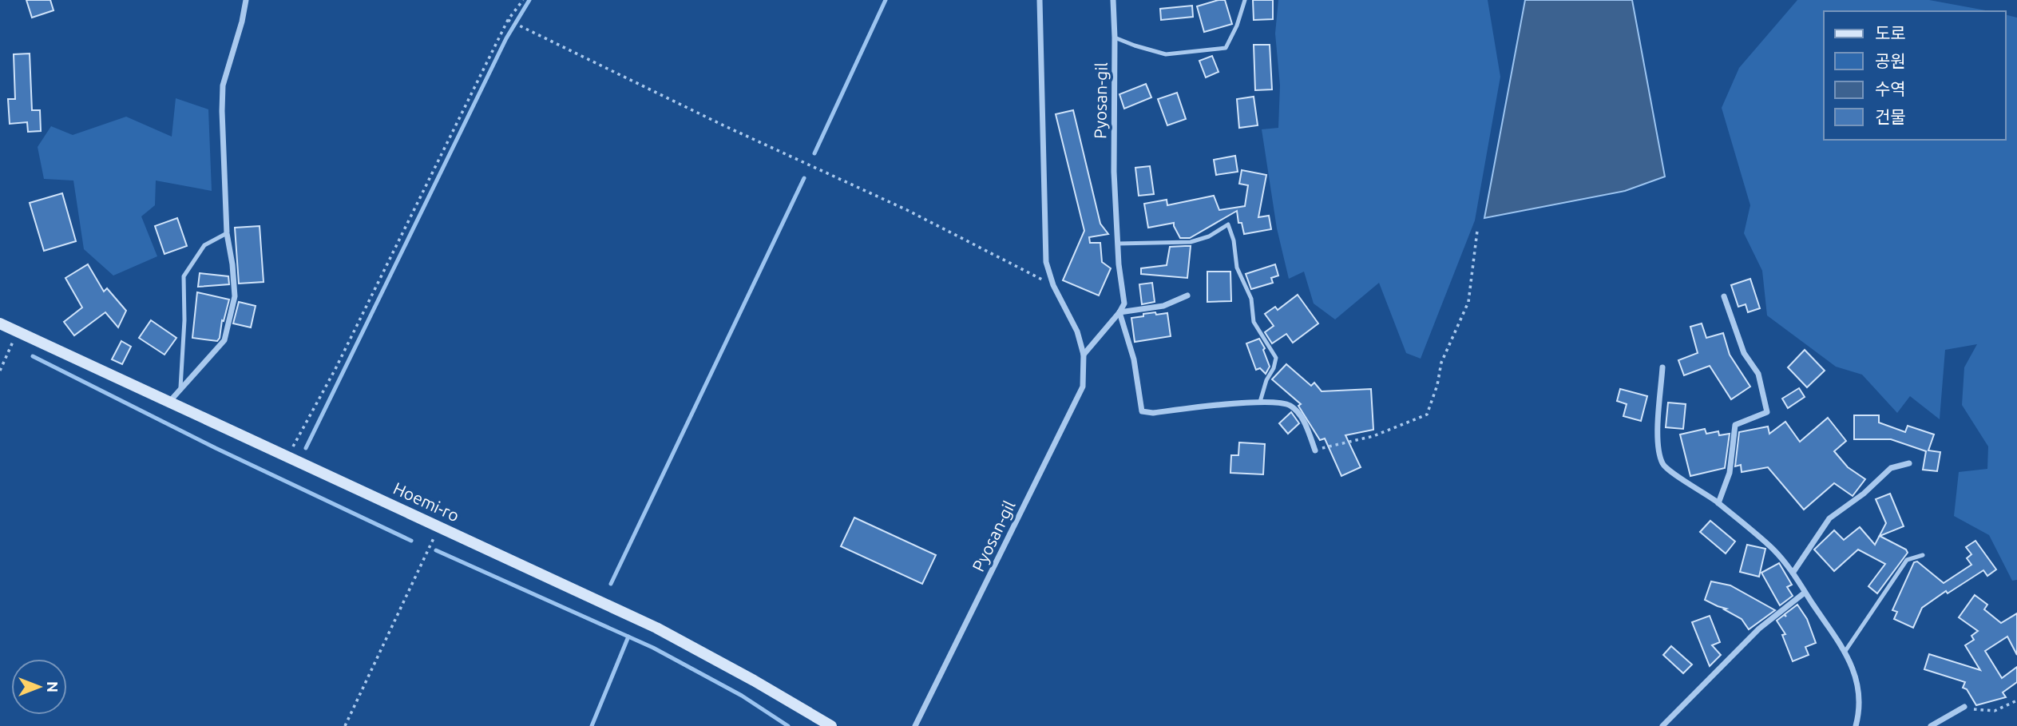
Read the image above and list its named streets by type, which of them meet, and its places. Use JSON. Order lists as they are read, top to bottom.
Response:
{
  "streets": {
    "street": ["Pyosan-gil", "Hoemi-ro"]
  },
  "legend": [
    "도로",
    "공원",
    "수역",
    "건물"
  ],
  "north": "right"
}
